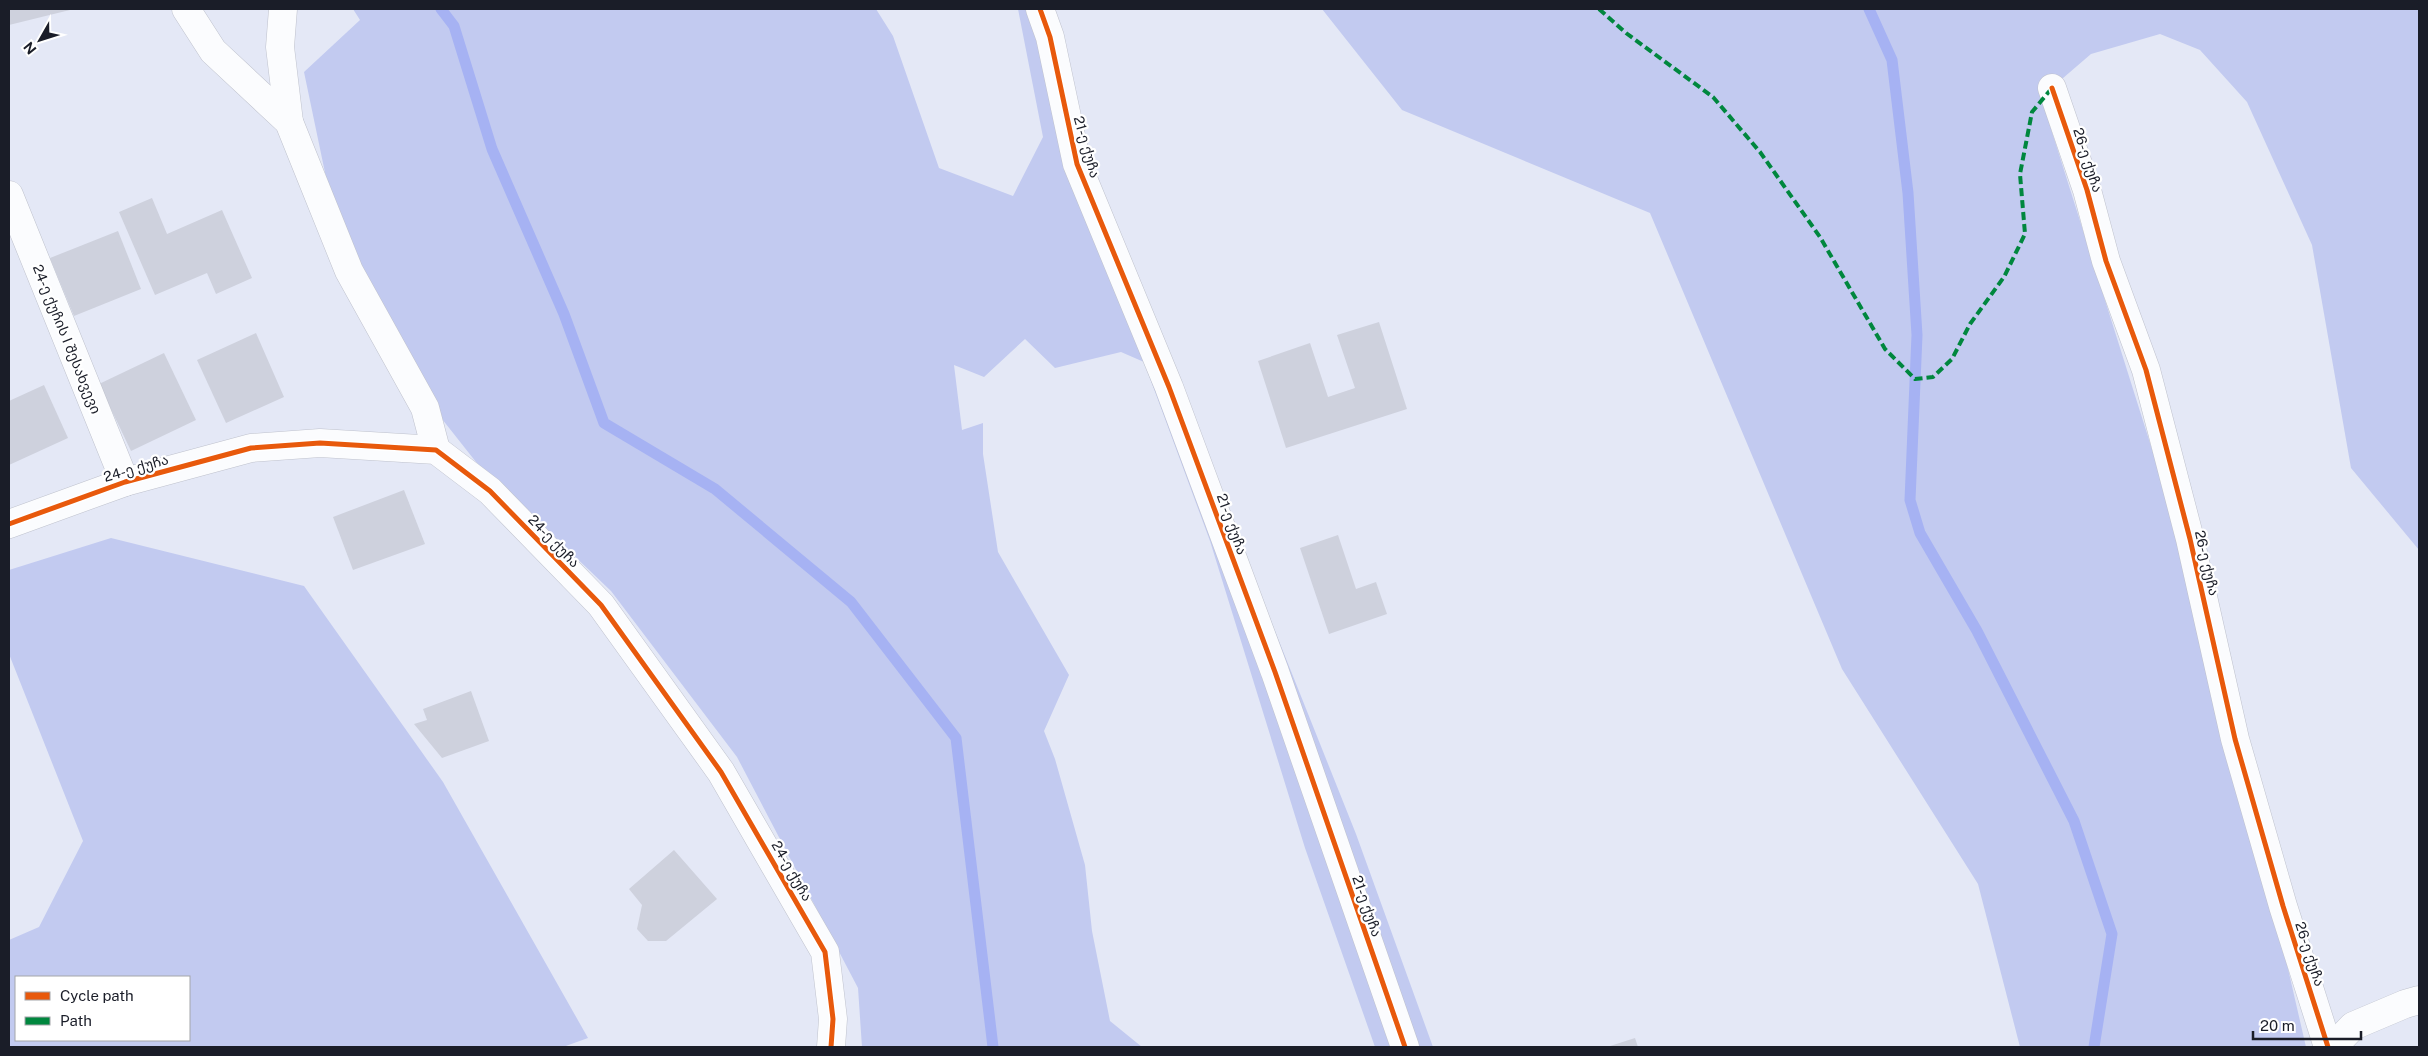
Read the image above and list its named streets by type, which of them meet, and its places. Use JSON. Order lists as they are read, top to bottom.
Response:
{
  "streets": {
    "street": [
      "21-ე ქუჩა",
      "26-ე ქუჩა",
      "24-ე ქუჩის I შესახვევი",
      "24-ე ქუჩა"
    ]
  },
  "crossings": [
    ["24-ე ქუჩის I შესახვევი", "24-ე ქუჩა"]
  ],
  "legend": ["Cycle path", "Path"],
  "scale_bar": "20 m",
  "north": "bottom left"
}
